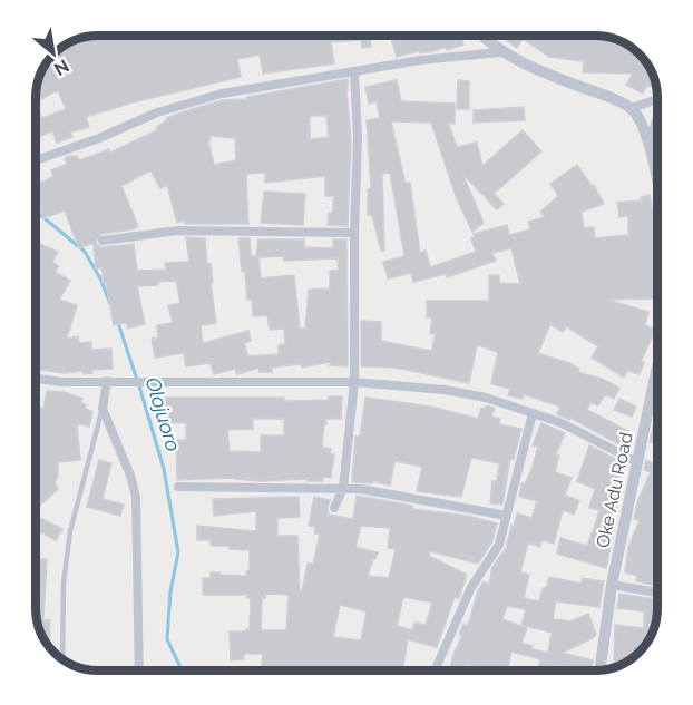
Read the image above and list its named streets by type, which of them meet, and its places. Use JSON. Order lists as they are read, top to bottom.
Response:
{
  "streets": {
    "street": ["Oke Adu Road"]
  },
  "water": ["Olojuoro"],
  "north": "bottom right"
}
